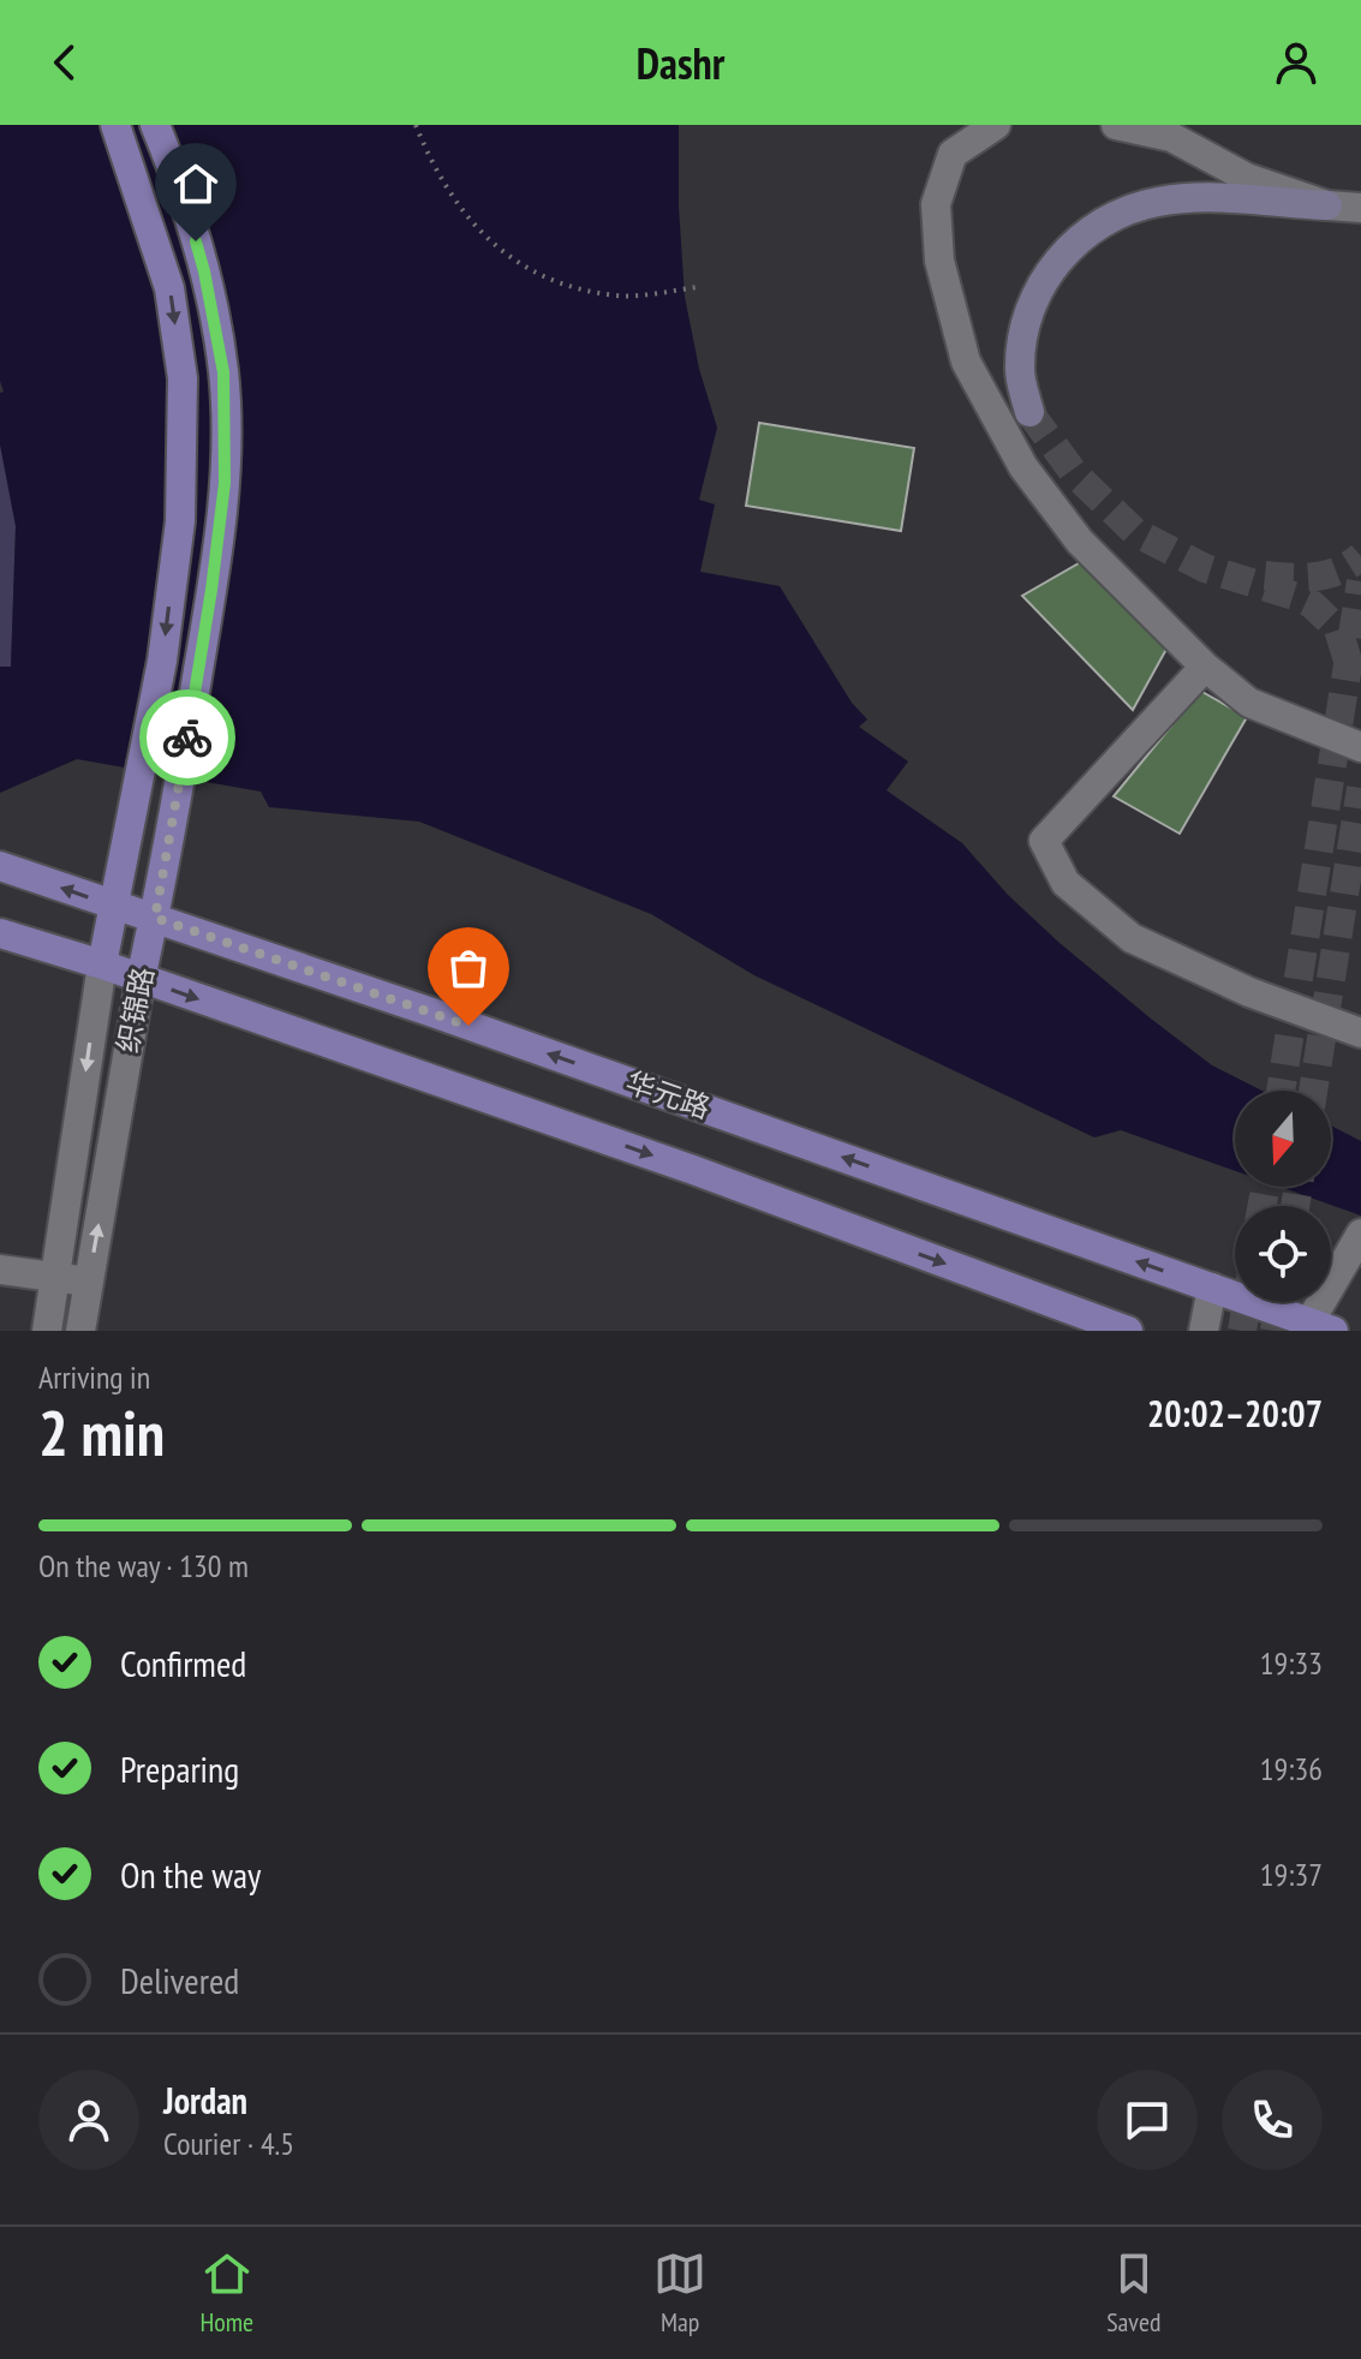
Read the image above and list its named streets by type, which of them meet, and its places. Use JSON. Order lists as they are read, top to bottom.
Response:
{
  "streets": {
    "main road": ["织锦路", "华元路"]
  },
  "crossings": [
    ["织锦路", "华元路"]
  ],
  "north": "bottom",
  "page": {
    "header": "Dashr",
    "heading": ["2 min", "Arriving in", "20:02–20:07"],
    "panel": ["Jordan", "Courier · 4.5"],
    "bar": "On the way · 130 m",
    "list": [
      ["Confirmed", "19:33"],
      ["Preparing", "19:36"],
      ["On the way", "19:37"],
      "Delivered"
    ],
    "tabs": ["Home", "Map", "Saved"]
  }
}
